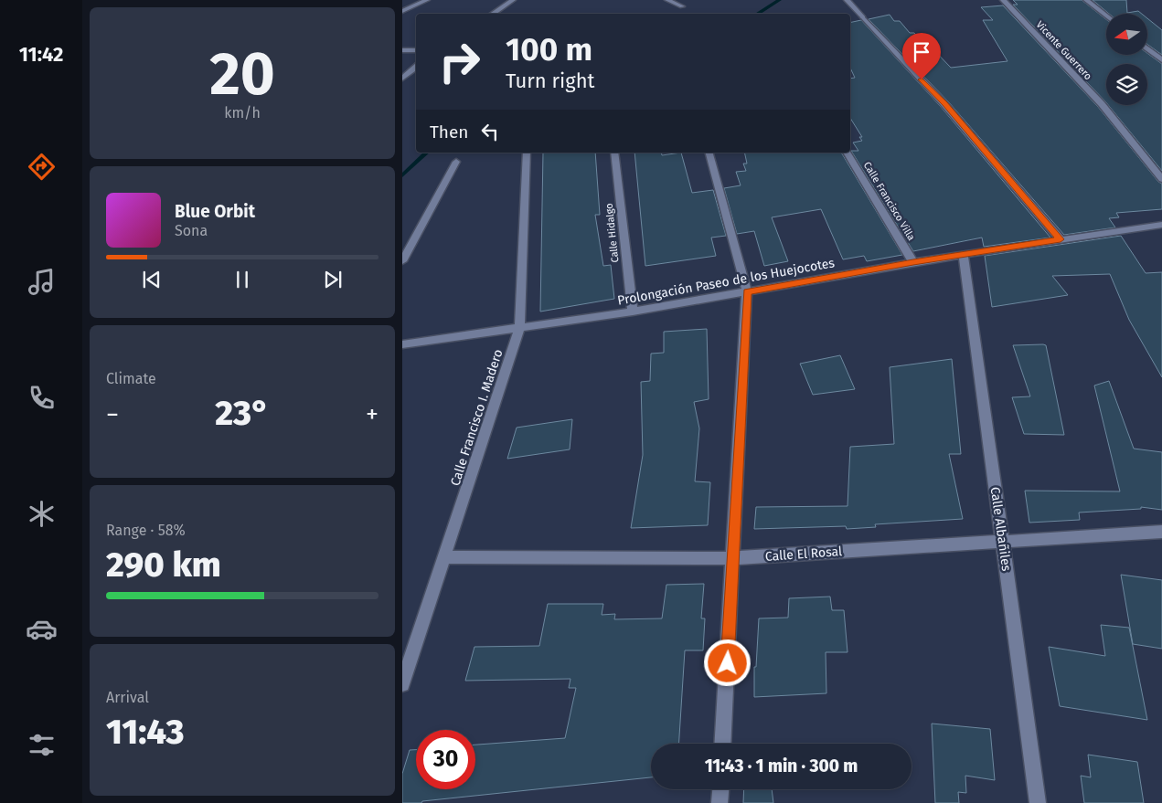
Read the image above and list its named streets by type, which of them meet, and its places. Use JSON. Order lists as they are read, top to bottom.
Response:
{
  "streets": {
    "street": [
      "Vicente Guerrero",
      "Calle Francisco Villa",
      "Calle Hidalgo",
      "Prolongación Paseo de los Huejocotes",
      "Calle Francisco I. Madero",
      "Calle Albañiles",
      "Calle El Rosal"
    ]
  },
  "crossings": [
    ["Calle Francisco Villa", "Prolongación Paseo de los Huejocotes"],
    ["Calle Hidalgo", "Prolongación Paseo de los Huejocotes"],
    ["Prolongación Paseo de los Huejocotes", "Calle Francisco I. Madero"],
    ["Prolongación Paseo de los Huejocotes", "Calle Albañiles"],
    ["Calle Francisco I. Madero", "Calle El Rosal"],
    ["Calle Albañiles", "Calle El Rosal"]
  ],
  "north": "left",
  "page": {
    "tabs": "11:42",
    "tile": [
      ["20", "km/h"],
      "Climate",
      ["Range · 58%", "290 km"],
      ["Arrival", "11:43"]
    ],
    "turn": ["100 m", "Turn right"],
    "then": "Then",
    "song": ["Blue Orbit", "Sona"],
    "heat": ["−", "23°", "+"],
    "limit": "30",
    "trip": "11:43 · 1 min · 300 m"
  }
}
